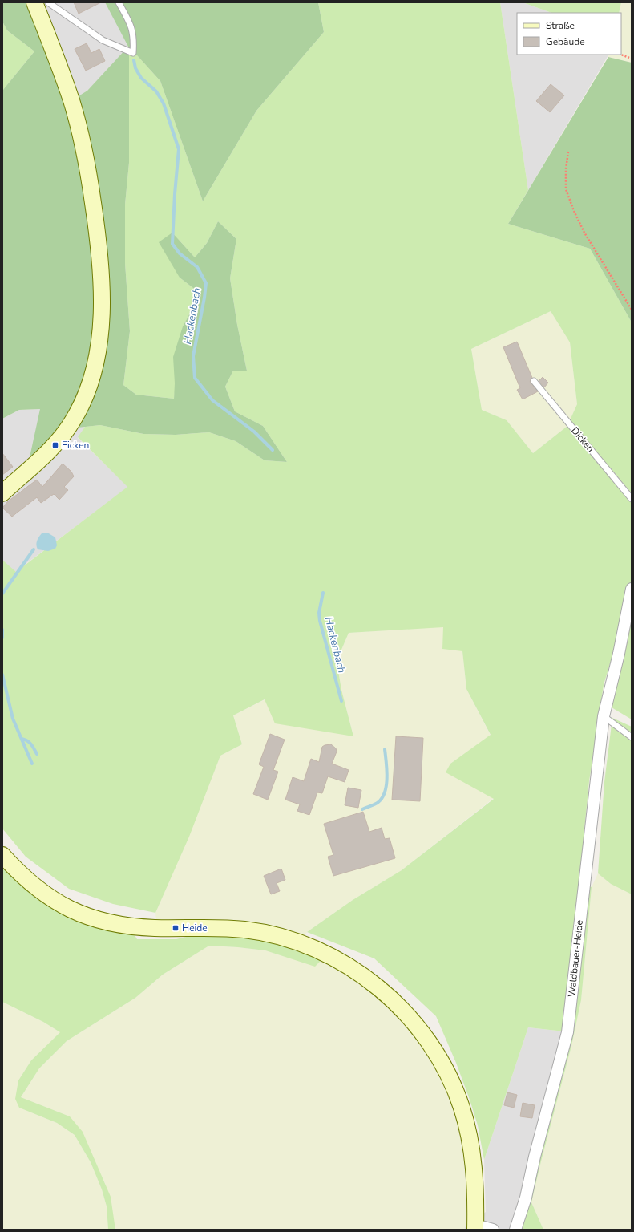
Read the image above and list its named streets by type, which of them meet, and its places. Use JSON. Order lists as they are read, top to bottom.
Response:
{
  "streets": {
    "street": ["Waldbauer-Heide"],
    "lane": ["Dicken"]
  },
  "water": ["Hackenbach"],
  "places": {
    "transit": ["Eicken", "Heide"]
  },
  "legend": ["Straße", "Gebäude"]
}
